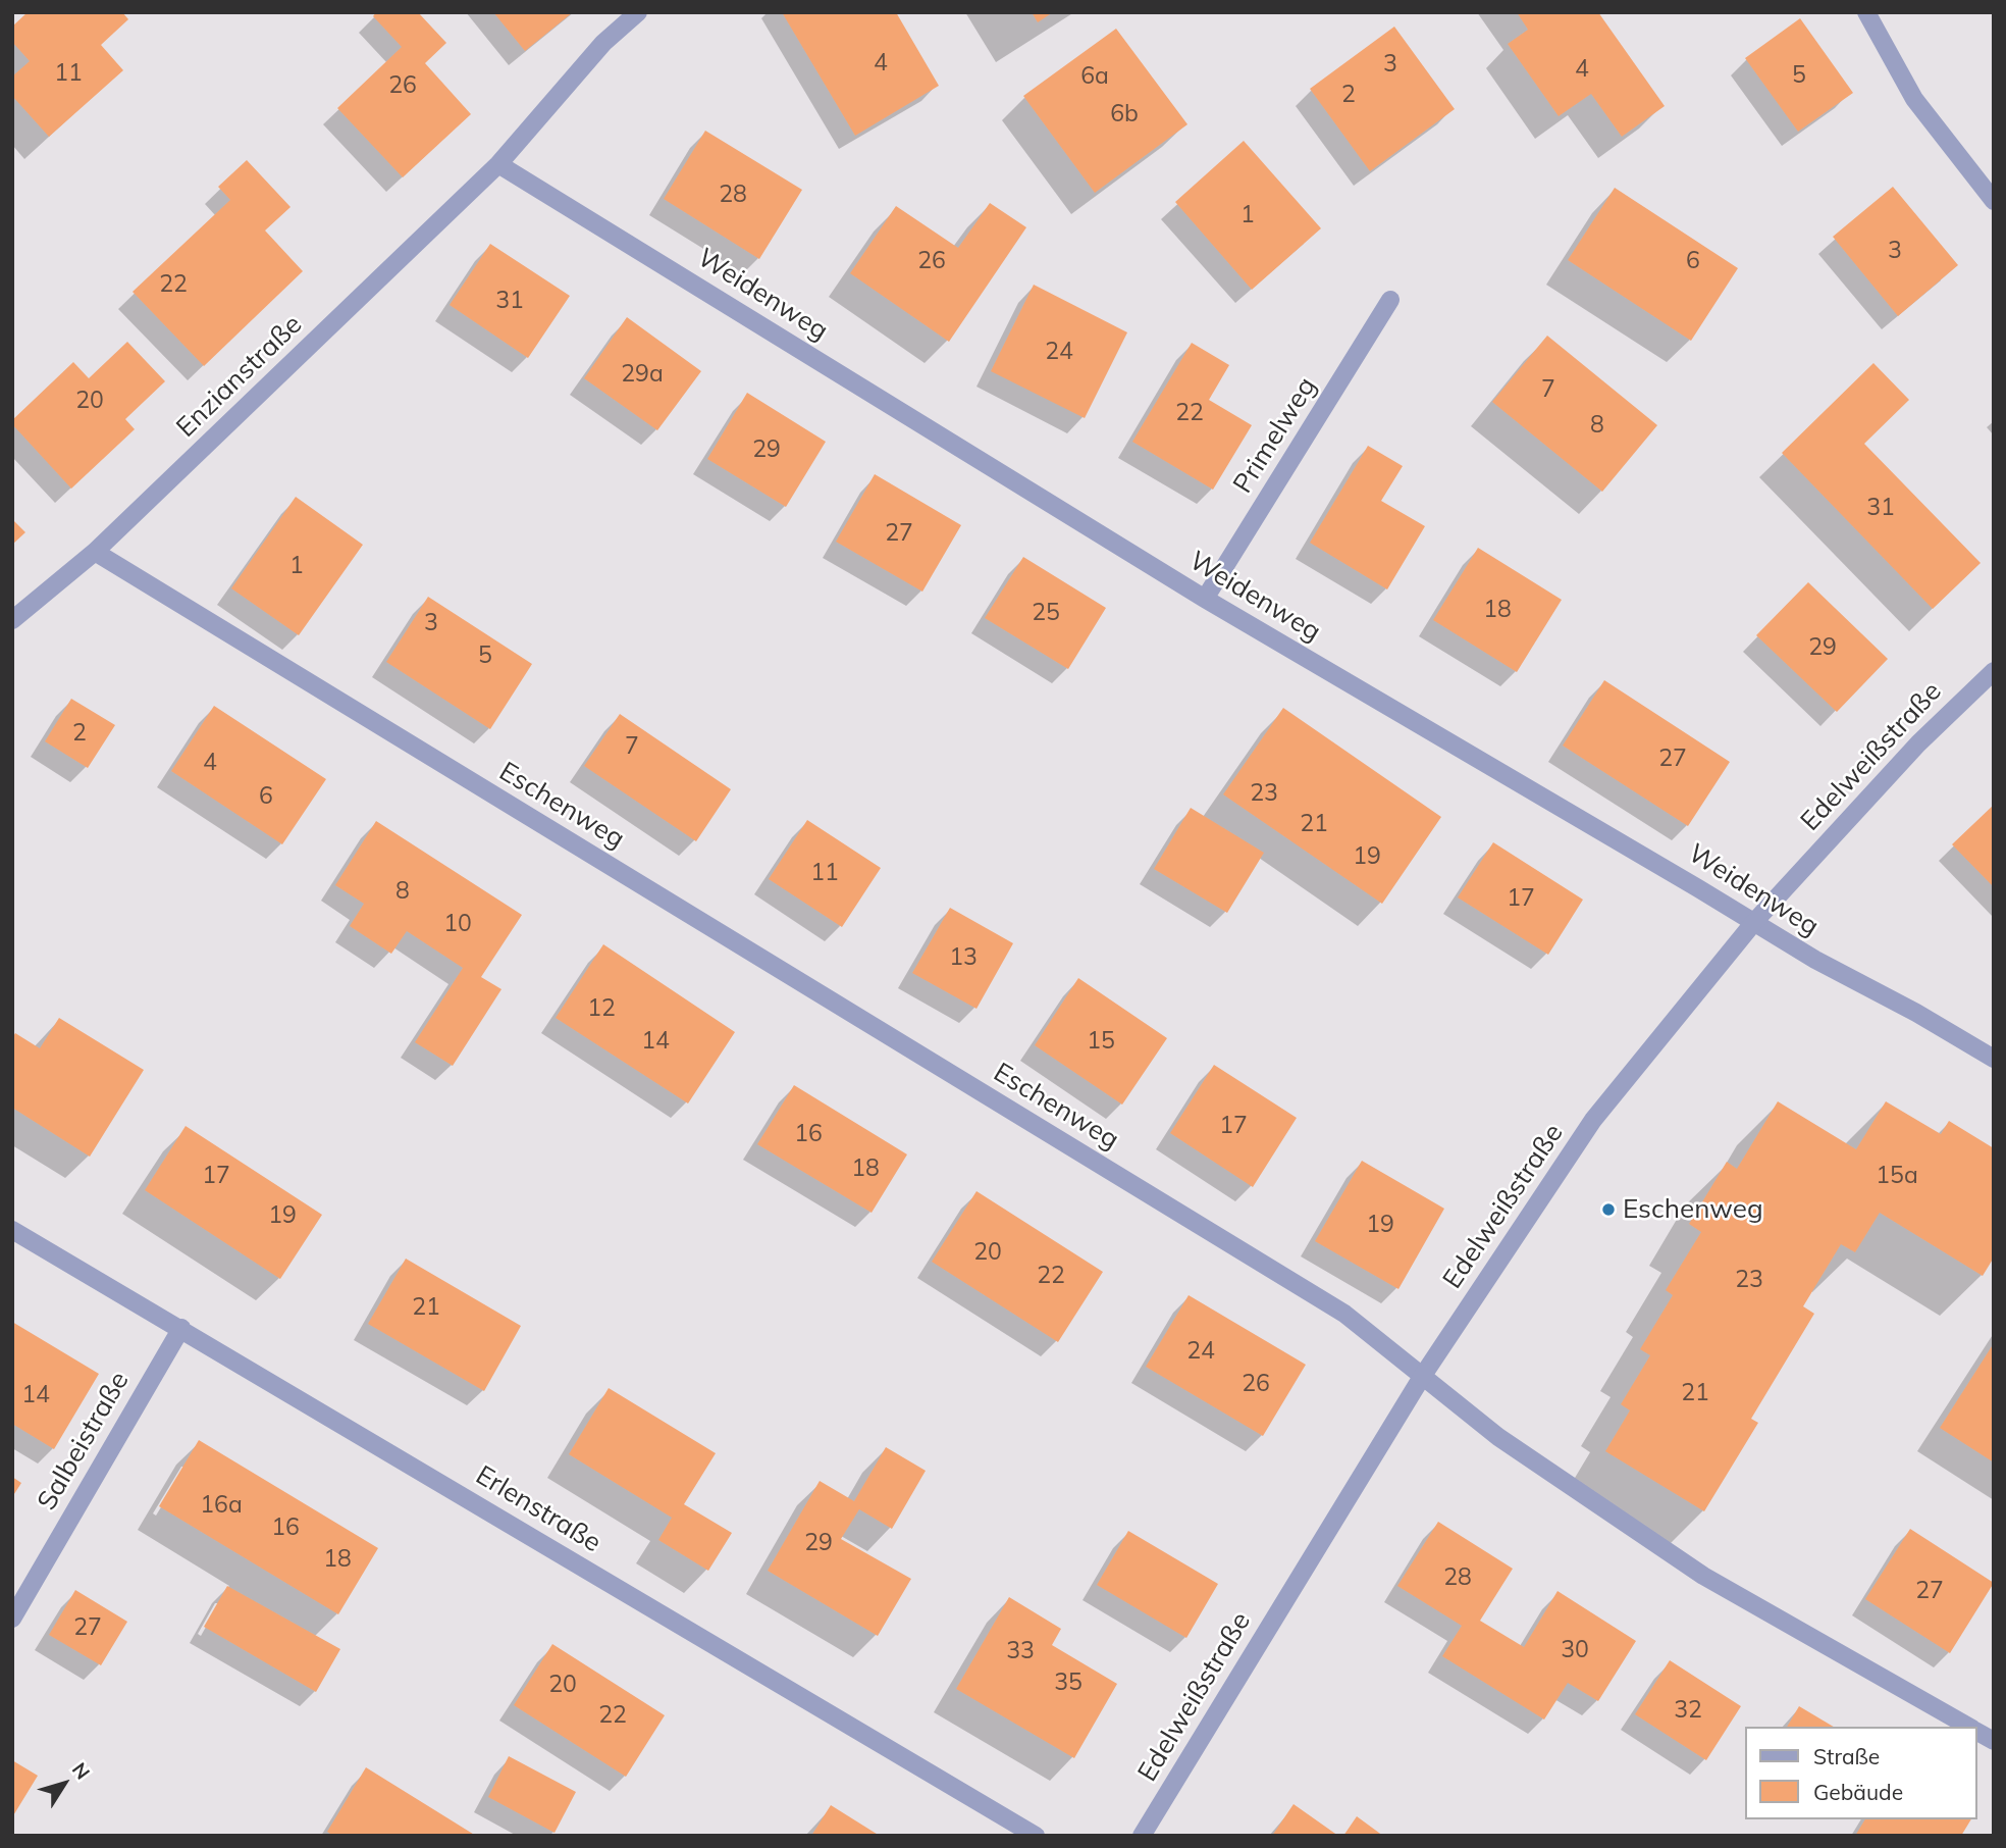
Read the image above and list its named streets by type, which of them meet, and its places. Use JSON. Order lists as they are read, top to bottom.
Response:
{
  "streets": {
    "street": [
      "Weidenweg",
      "Enzianstraße",
      "Primelweg",
      "Edelweißstraße",
      "Eschenweg",
      "Salbeistraße",
      "Erlenstraße"
    ]
  },
  "crossings": [
    ["Weidenweg", "Enzianstraße"],
    ["Weidenweg", "Primelweg"],
    ["Weidenweg", "Edelweißstraße"],
    ["Enzianstraße", "Eschenweg"],
    ["Edelweißstraße", "Eschenweg"],
    ["Salbeistraße", "Erlenstraße"]
  ],
  "places": ["Eschenweg"],
  "house_numbers": [
    "4",
    "3",
    "4",
    "11",
    "5",
    "6a",
    "26",
    "2",
    "6b",
    "28",
    "1",
    "3",
    "26",
    "6",
    "22",
    "31",
    "24",
    "29a",
    "7",
    "20",
    "22",
    "8",
    "29",
    "31",
    "27",
    "1",
    "18",
    "25",
    "3",
    "29",
    "5",
    "2",
    "7",
    "27",
    "4",
    "23",
    "6",
    "21",
    "19",
    "11",
    "8",
    "17",
    "10",
    "13",
    "12",
    "14",
    "15",
    "17",
    "16",
    "18",
    "17",
    "15a",
    "19",
    "19",
    "20",
    "22",
    "23",
    "21",
    "24",
    "26",
    "21",
    "14",
    "16a",
    "16",
    "29",
    "18",
    "28",
    "27",
    "27",
    "30",
    "33",
    "35",
    "20",
    "32",
    "22"
  ],
  "legend": ["Straße", "Gebäude"],
  "north": "top right"
}
